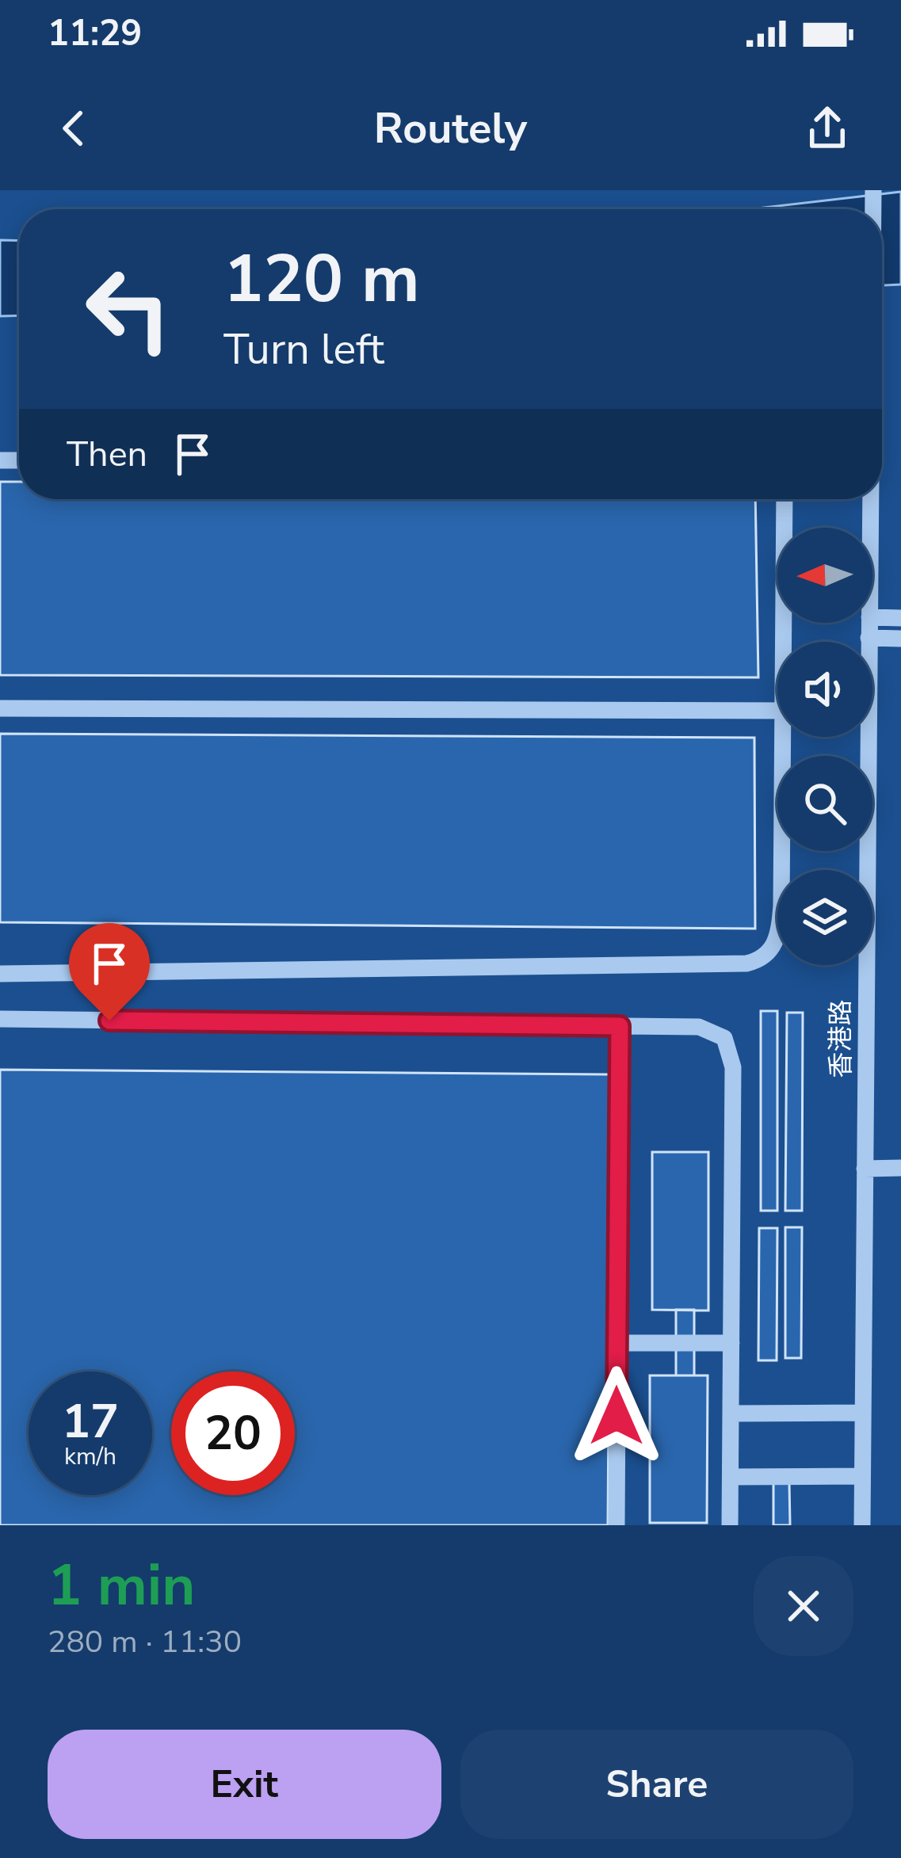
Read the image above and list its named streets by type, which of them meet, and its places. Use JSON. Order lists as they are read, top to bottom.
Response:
{
  "streets": {
    "street": ["香港路"]
  },
  "north": "left",
  "page": {
    "status": "11:29",
    "header": "Routely",
    "turn": ["120 m", "Turn left"],
    "then": "Then",
    "speed": "17 km/h",
    "limit": "20",
    "heading": ["1 min", "280 m · 11:30"],
    "buttons": ["Exit", "Share"]
  }
}
